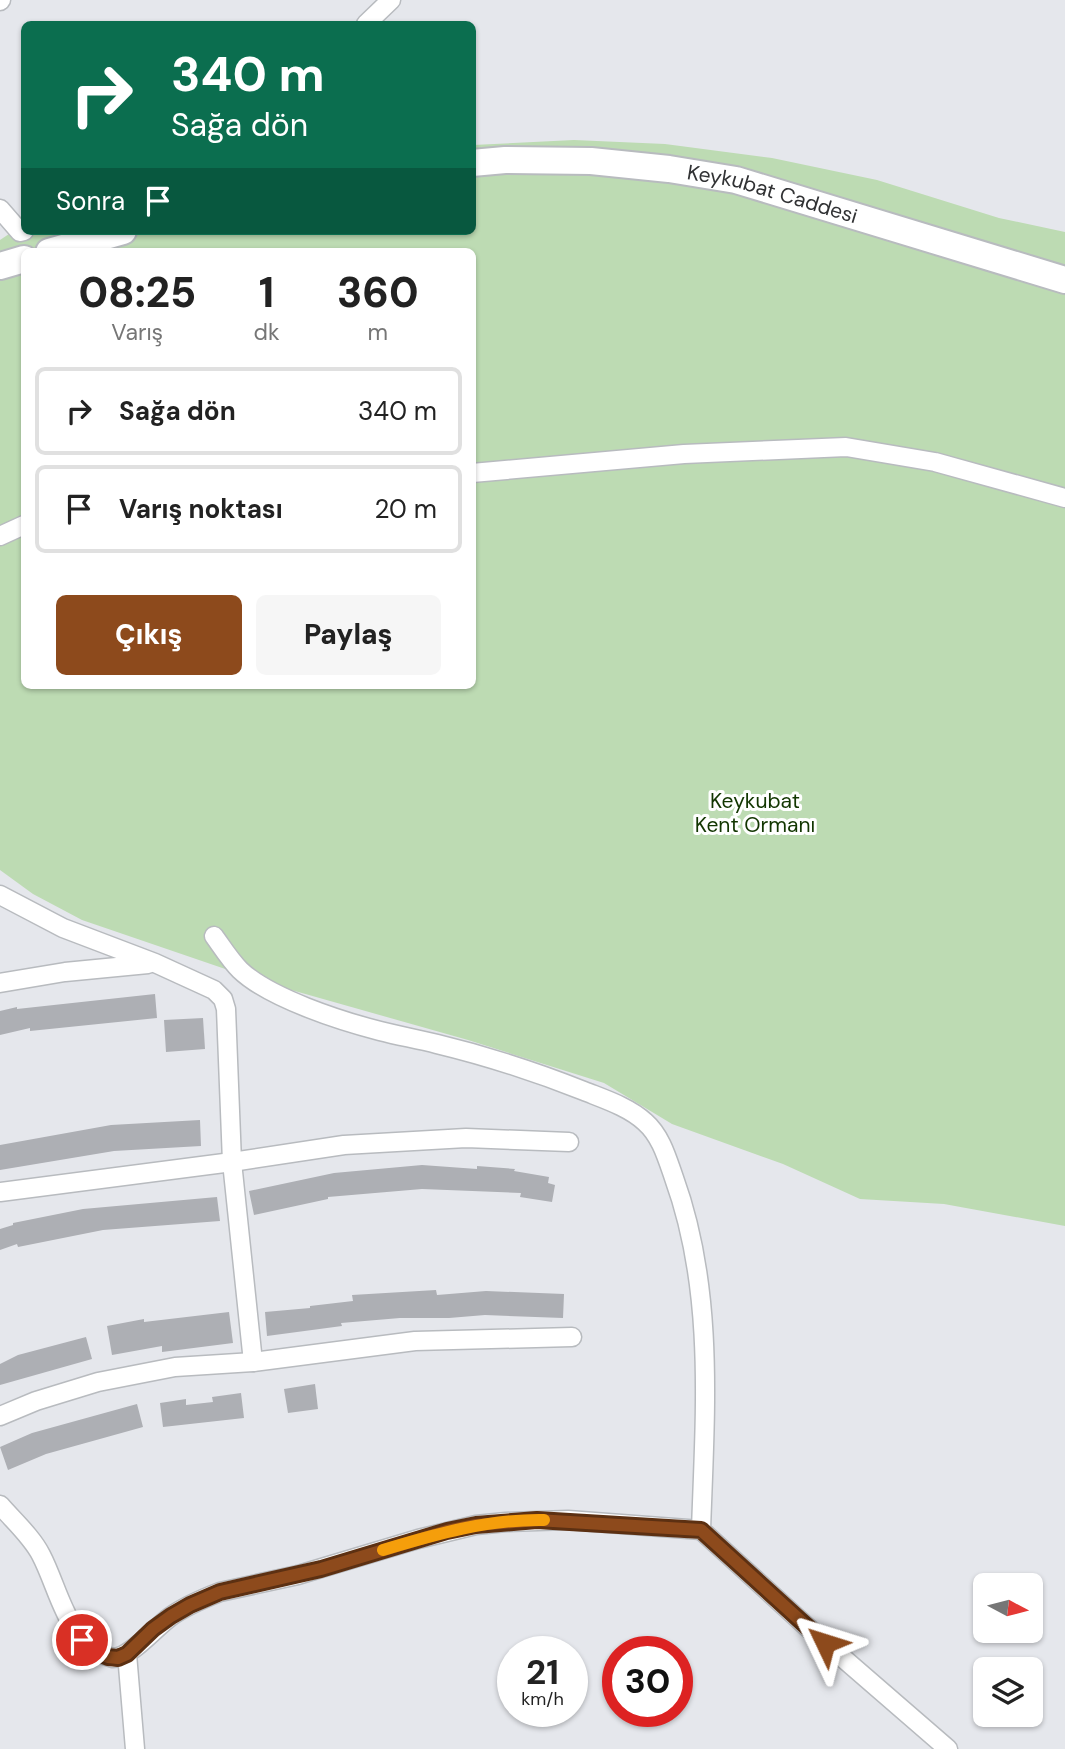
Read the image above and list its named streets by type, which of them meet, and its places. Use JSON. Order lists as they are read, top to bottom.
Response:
{
  "streets": {
    "street": ["Keykubat Caddesi"]
  },
  "parks": ["Keykubat Kent Ormanı"],
  "north": "right",
  "page": {
    "turn": ["340 m", "Sağa dön"],
    "then": "Sonra",
    "eta": [
      "08:25",
      "Varış",
      "1",
      "dk",
      "360",
      "m"
    ],
    "list": [
      {
        "name": "Sağa dön",
        "value": "340 m"
      },
      {
        "name": "Varış noktası",
        "value": "20 m"
      }
    ],
    "buttons": ["Çıkış", "Paylaş"],
    "speed": "21 km/h",
    "limit": "30"
  }
}
